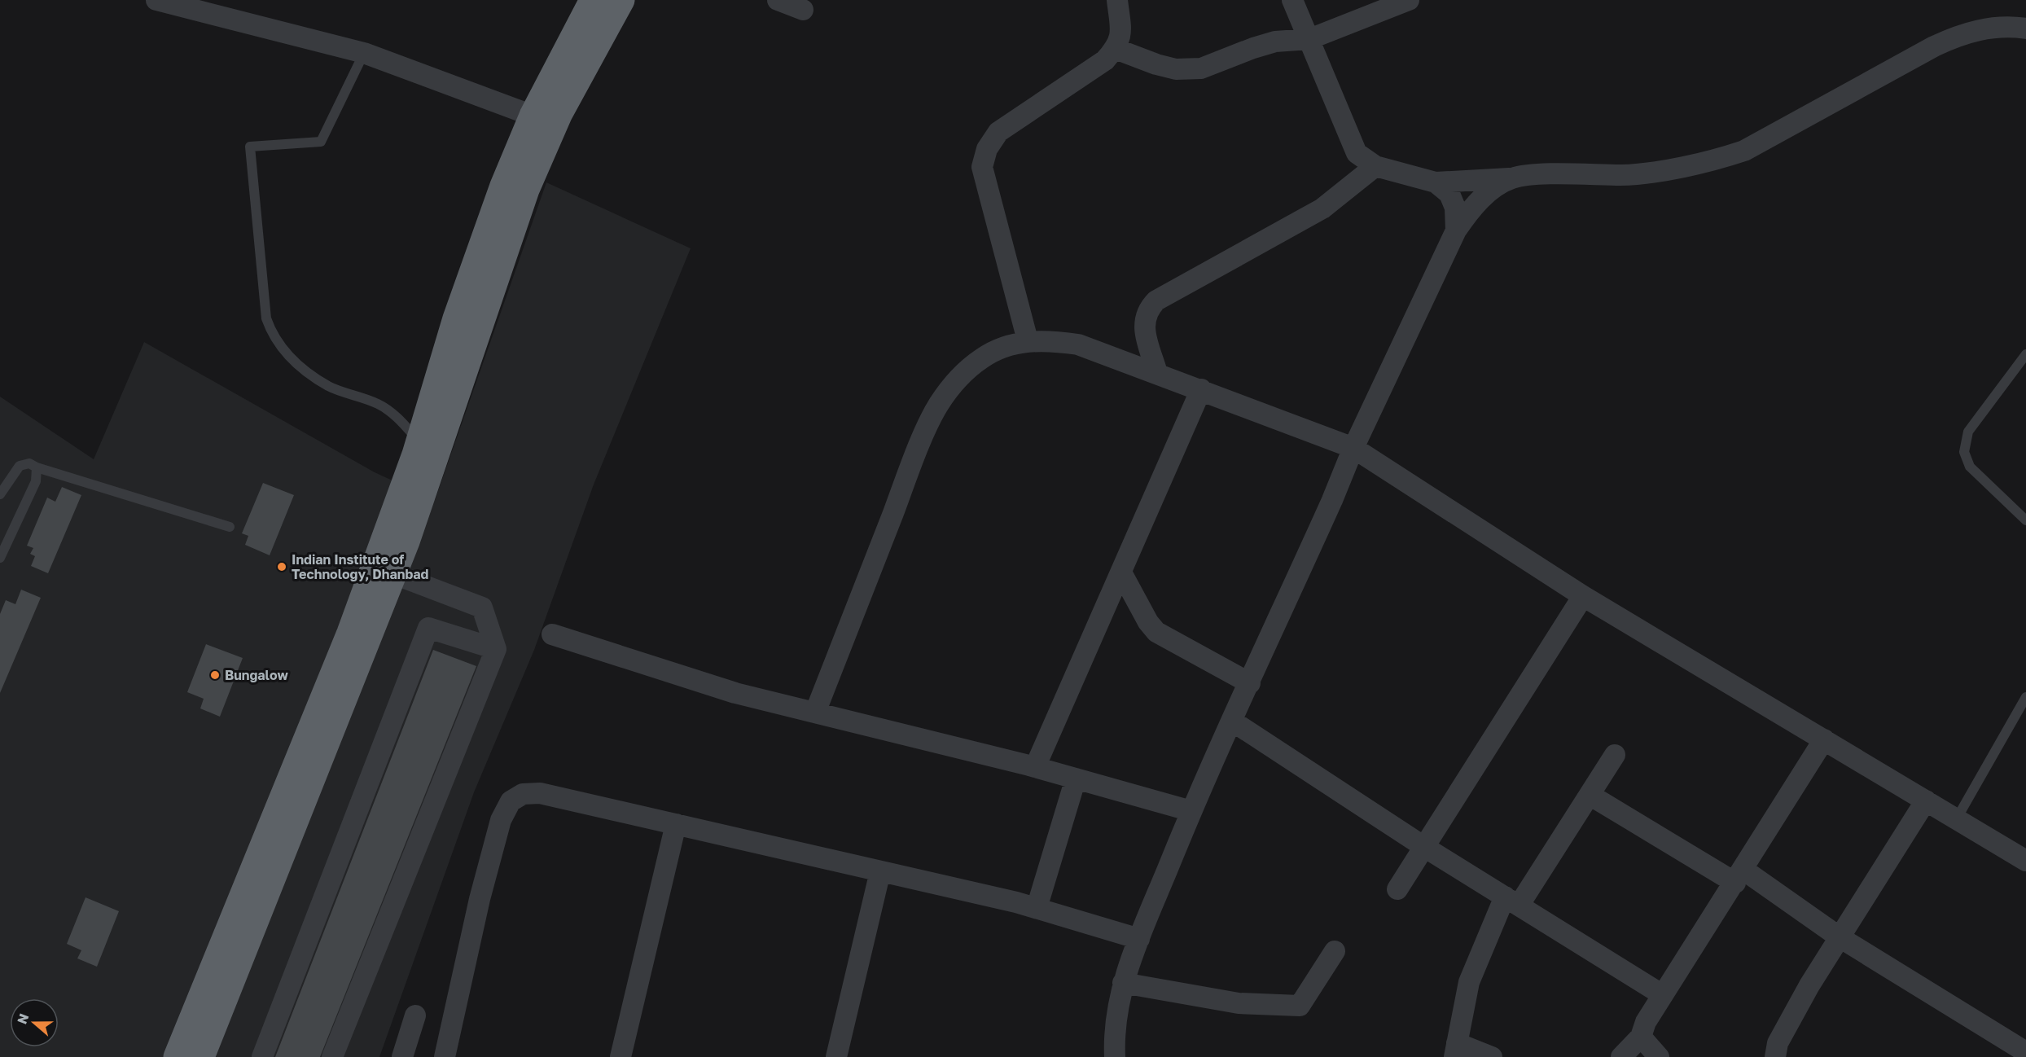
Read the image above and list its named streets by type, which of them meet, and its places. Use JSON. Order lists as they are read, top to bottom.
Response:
{
  "places": ["Indian Institute of Technology, Dhanbad", "Bungalow"],
  "north": "left"
}
